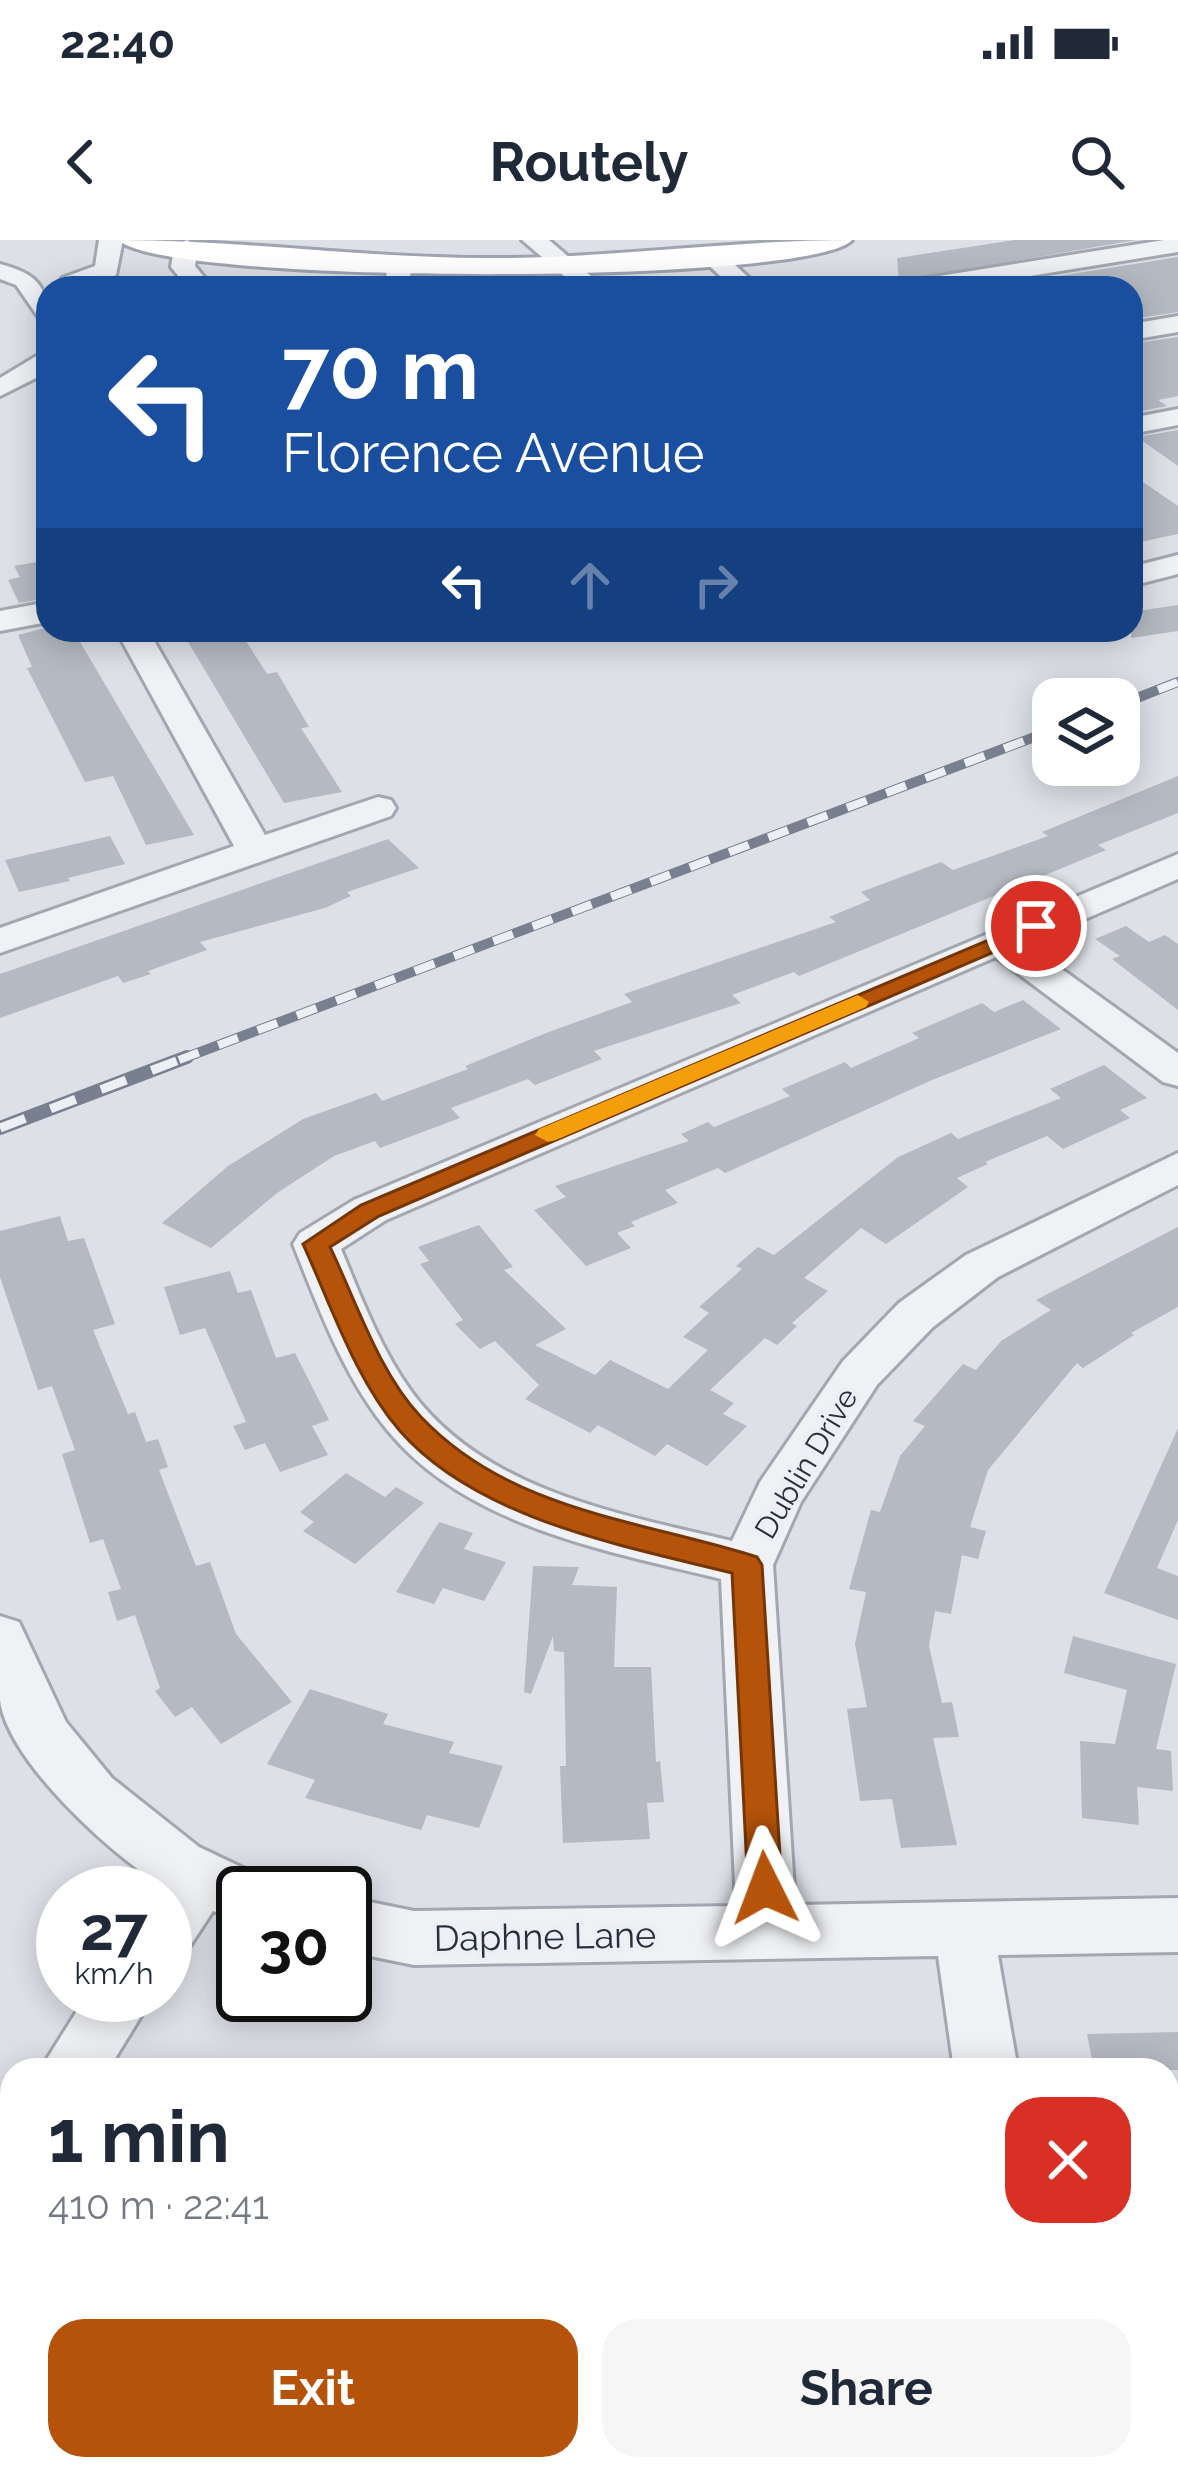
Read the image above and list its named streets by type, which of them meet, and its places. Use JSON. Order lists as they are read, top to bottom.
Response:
{
  "streets": {
    "street": ["Dublin Drive", "Daphne Lane"]
  },
  "crossings": [
    ["Dublin Drive", "Daphne Lane"]
  ],
  "page": {
    "status": "22:40",
    "header": "Routely",
    "turn": ["70 m", "Florence Avenue"],
    "speed": "27 km/h",
    "limit": "30",
    "heading": ["1 min", "410 m · 22:41"],
    "buttons": ["Exit", "Share"]
  }
}
